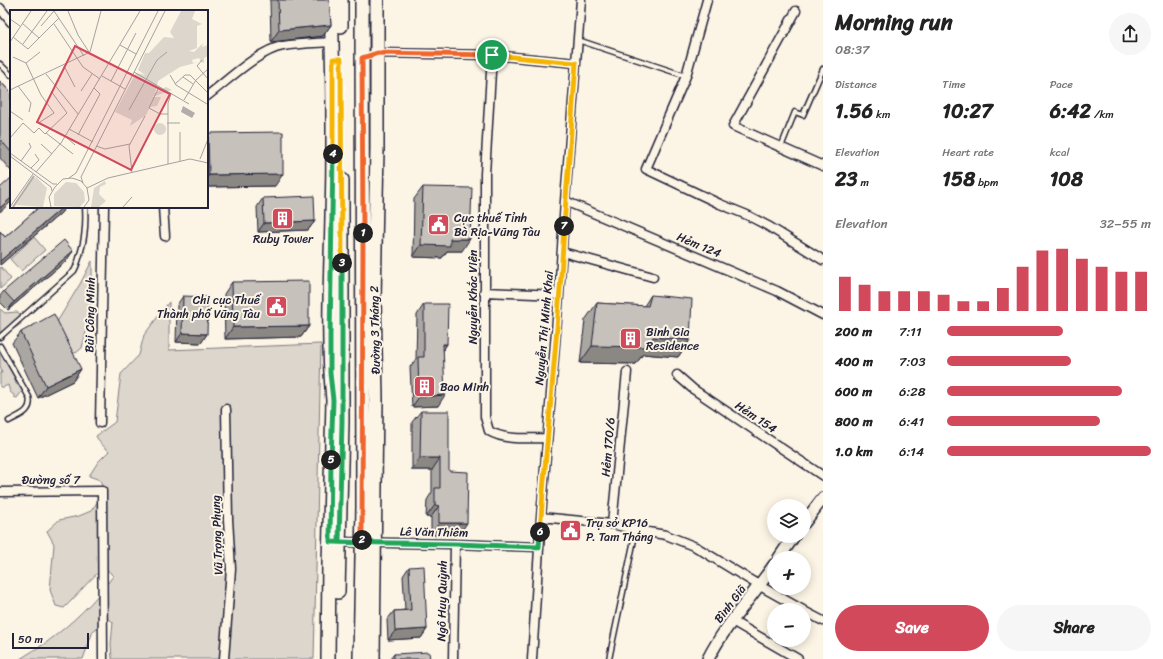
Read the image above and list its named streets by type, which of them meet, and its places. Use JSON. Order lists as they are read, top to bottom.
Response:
{
  "streets": {
    "main road": ["Đường 3 Tháng 2"],
    "street": [
      "Hẻm 124",
      "Nguyễn Khắc Viện",
      "Bùi Công Minh",
      "Nguyễn Thị Minh Khai",
      "Hẻm 154",
      "Hẻm 170/6",
      "Đường số 7",
      "Lê Văn Thiêm",
      "Vũ Trọng Phụng",
      "Ngô Huy Quỳnh",
      "Bình Giã"
    ]
  },
  "crossings": [
    ["Hẻm 124", "Nguyễn Thị Minh Khai"],
    ["Nguyễn Khắc Viện", "Nguyễn Thị Minh Khai"],
    ["Nguyễn Thị Minh Khai", "Lê Văn Thiêm"],
    ["Đường 3 Tháng 2", "Lê Văn Thiêm"],
    ["Lê Văn Thiêm", "Ngô Huy Quỳnh"]
  ],
  "places": {
    "building": ["Ruby Tower", "Binh Gia Residence", "Bao Minh"],
    "public building": ["Cục thuế Tỉnh Bà Rịa-Vũng Tàu", "Chi cục Thuế Thành phố Vũng Tàu", "Trụ sở KP16 P. Tam Thắng"]
  },
  "scale_bar": "50 m",
  "page": {
    "heading": ["Morning run", "08:37"],
    "stats": [
      ["Distance", "1.56 km"],
      ["Time", "10:27"],
      ["Pace", "6:42 /km"],
      ["Elevation", "23 m"],
      ["Heart rate", "158 bpm"],
      ["kcal", "108"]
    ],
    "pins": [
      "4",
      "7",
      "1",
      "3",
      "5",
      "6",
      "2"
    ],
    "chart": ["Elevation", "32–55 m"],
    "list": [
      {
        "name": "200 m",
        "note": "7:11"
      },
      {
        "name": "400 m",
        "note": "7:03"
      },
      {
        "name": "600 m",
        "note": "6:28"
      },
      {
        "name": "800 m",
        "note": "6:41"
      },
      {
        "name": "1.0 km",
        "note": "6:14"
      }
    ],
    "map_buttons": ["+", "−"],
    "buttons": ["Save", "Share"],
    "scale": "50 m"
  }
}
